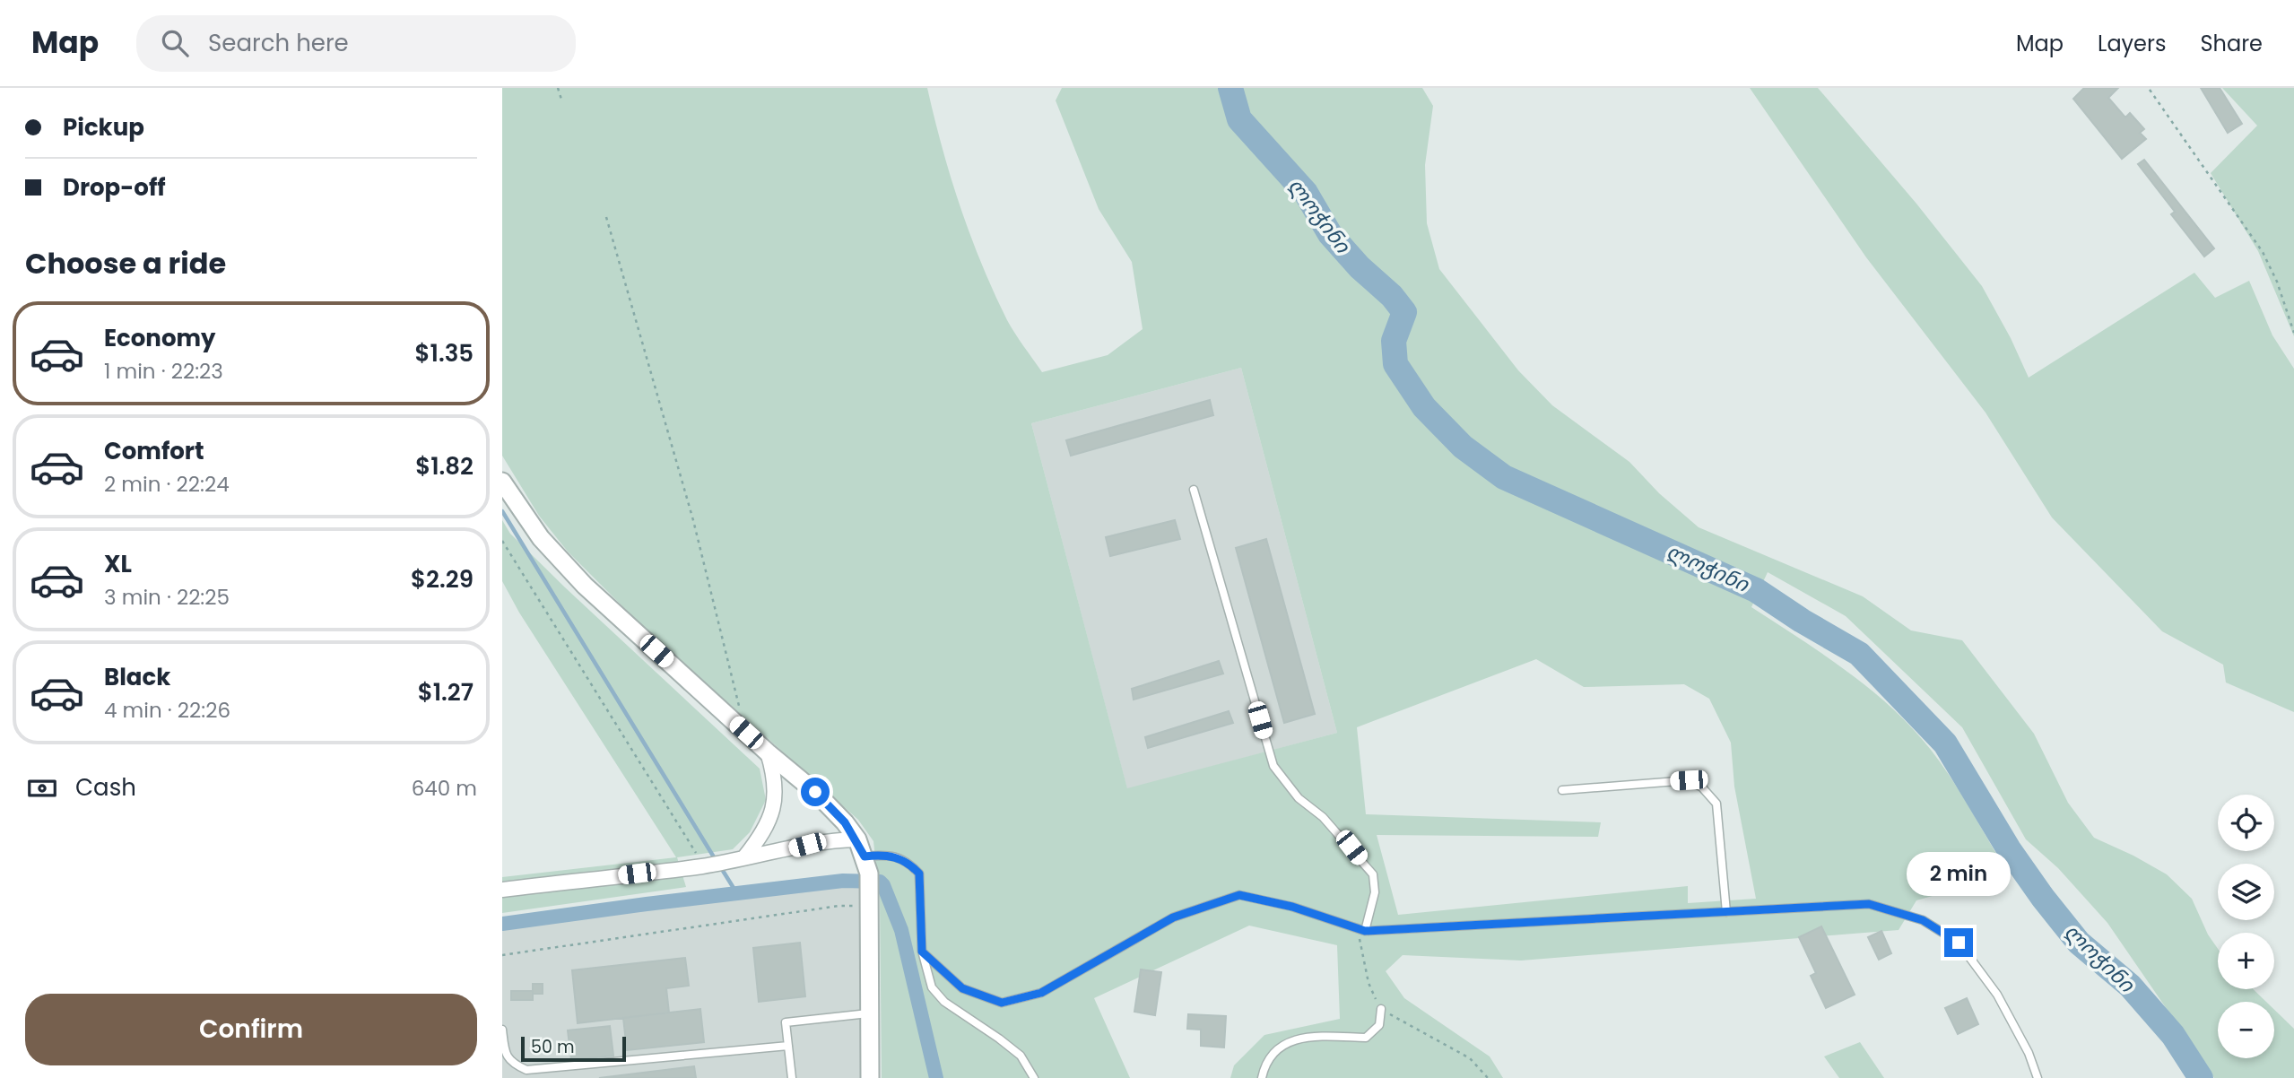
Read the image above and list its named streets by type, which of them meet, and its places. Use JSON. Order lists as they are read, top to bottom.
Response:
{
  "water": ["ლოჭინი"],
  "scale_bar": "50 m",
  "page": {
    "header": "Map",
    "search": "Search here",
    "nav": ["Map", "Layers", "Share"],
    "banner": ["Pickup", "Drop-off"],
    "heading": "Choose a ride",
    "list": [
      {
        "name": "Economy",
        "note": "1 min · 22:23",
        "value": "$1.35"
      },
      {
        "name": "Comfort",
        "note": "2 min · 22:24",
        "value": "$1.82"
      },
      {
        "name": "XL",
        "note": "3 min · 22:25",
        "value": "$2.29"
      },
      {
        "name": "Black",
        "note": "4 min · 22:26",
        "value": "$1.27"
      }
    ],
    "pay": ["Cash", "640 m"],
    "map_buttons": ["+", "−"],
    "bubble": "2 min",
    "buttons": "Confirm",
    "scale": "50 m"
  }
}
